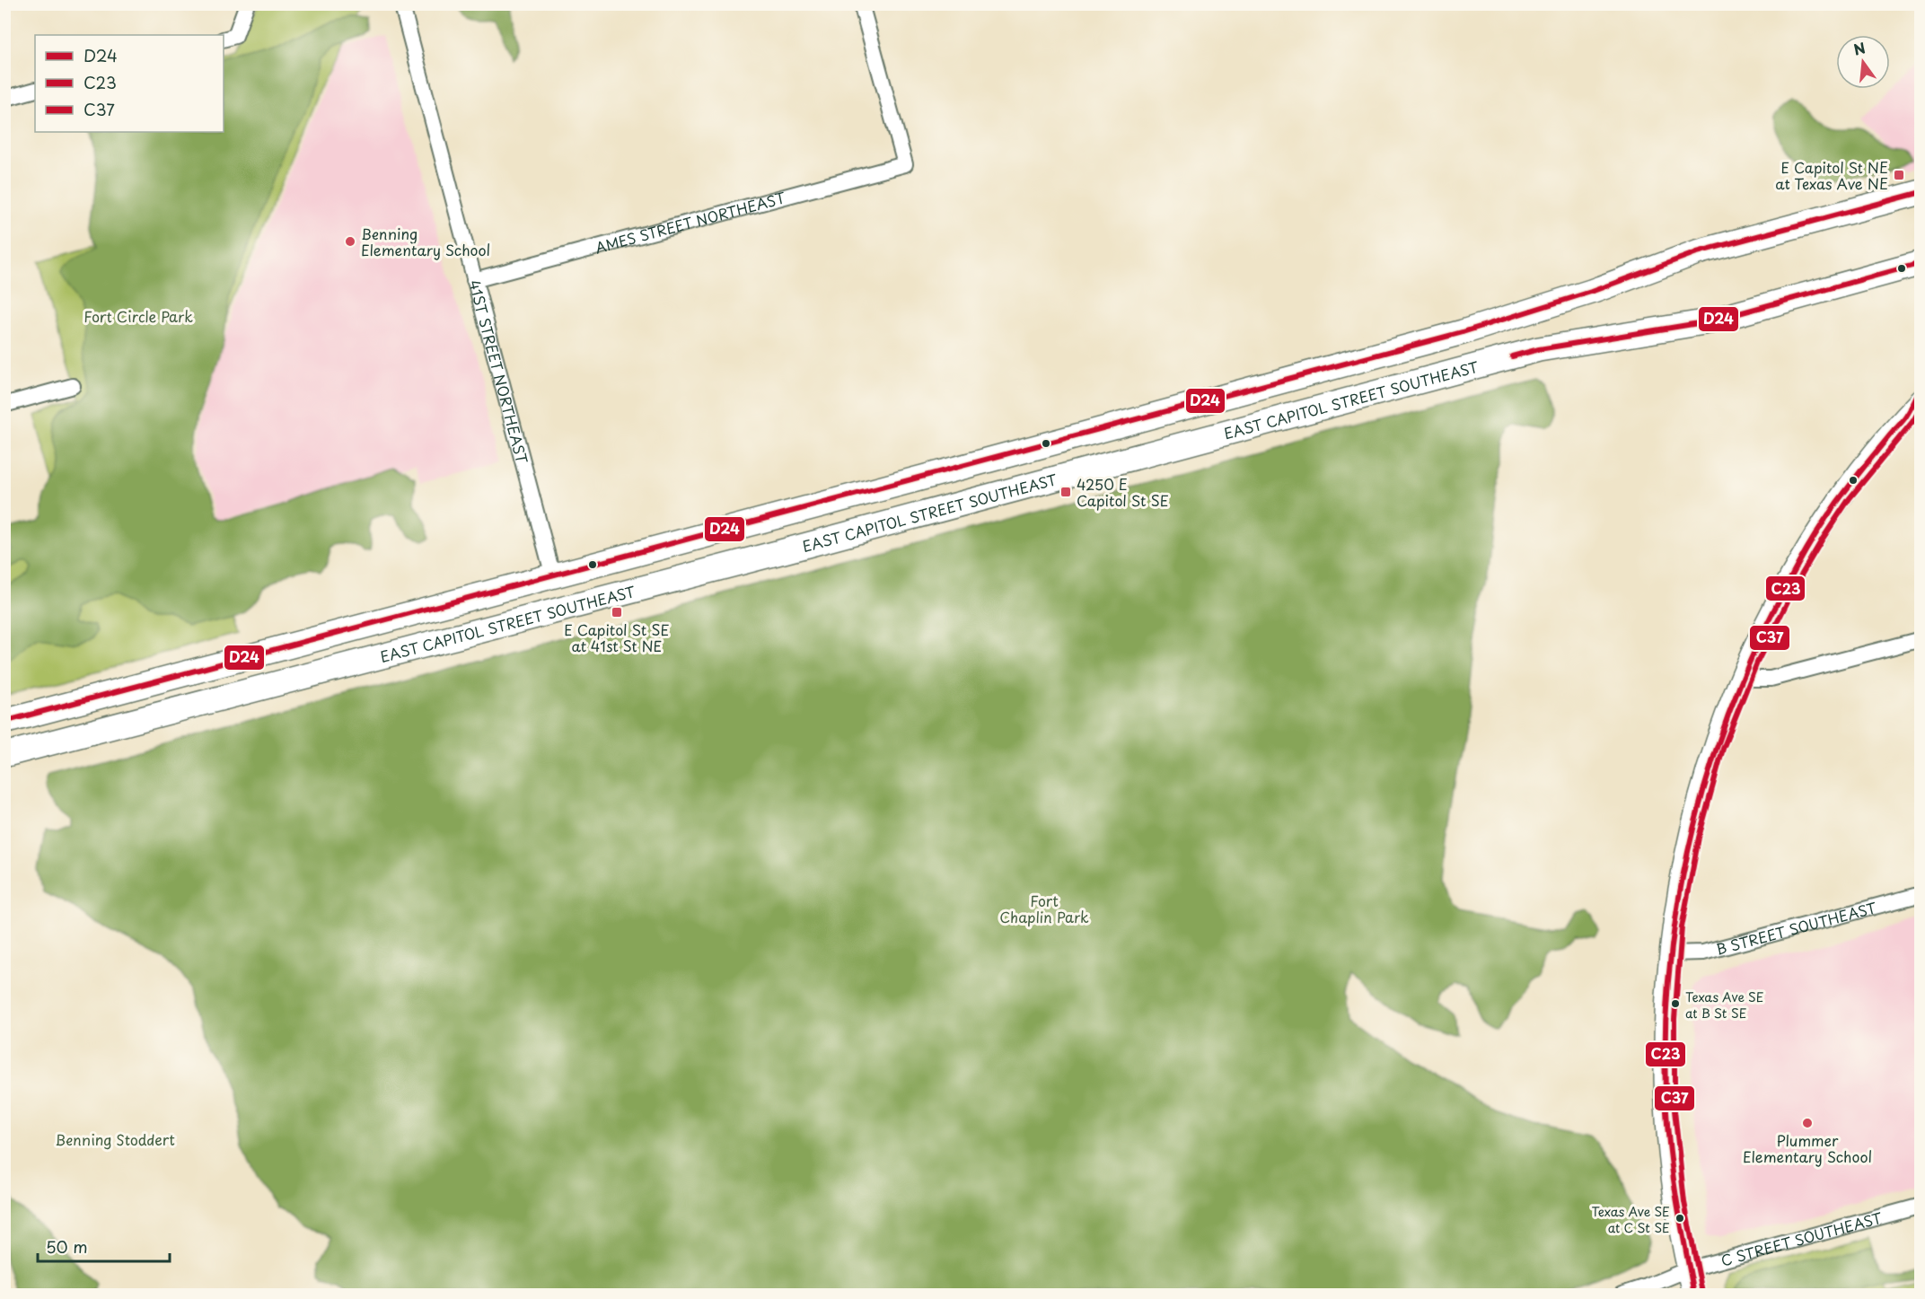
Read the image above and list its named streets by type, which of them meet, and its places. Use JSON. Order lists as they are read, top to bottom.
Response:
{
  "streets": {
    "main road": ["EAST CAPITOL STREET SOUTHEAST"],
    "street": [
      "AMES STREET NORTHEAST",
      "41ST STREET NORTHEAST",
      "B STREET SOUTHEAST",
      "C STREET SOUTHEAST"
    ]
  },
  "crossings": [
    ["AMES STREET NORTHEAST", "41ST STREET NORTHEAST"]
  ],
  "parks": ["Fort Circle Park", "Fort Chaplin Park", "Benning Stoddert"],
  "places": {
    "transit": ["E Capitol St NE at Texas Ave NE", "4250 E Capitol St SE", "E Capitol St SE at 41st St NE"],
    "other": [
      "Benning Elementary School",
      "Texas Ave SE at B St SE",
      "Plummer Elementary School",
      "Texas Ave SE at C St SE"
    ]
  },
  "lines": ["transit line D24", "transit line C23", "transit line C37"],
  "legend": ["D24", "C23", "C37"],
  "scale_bar": "50 m",
  "north": "top"
}
